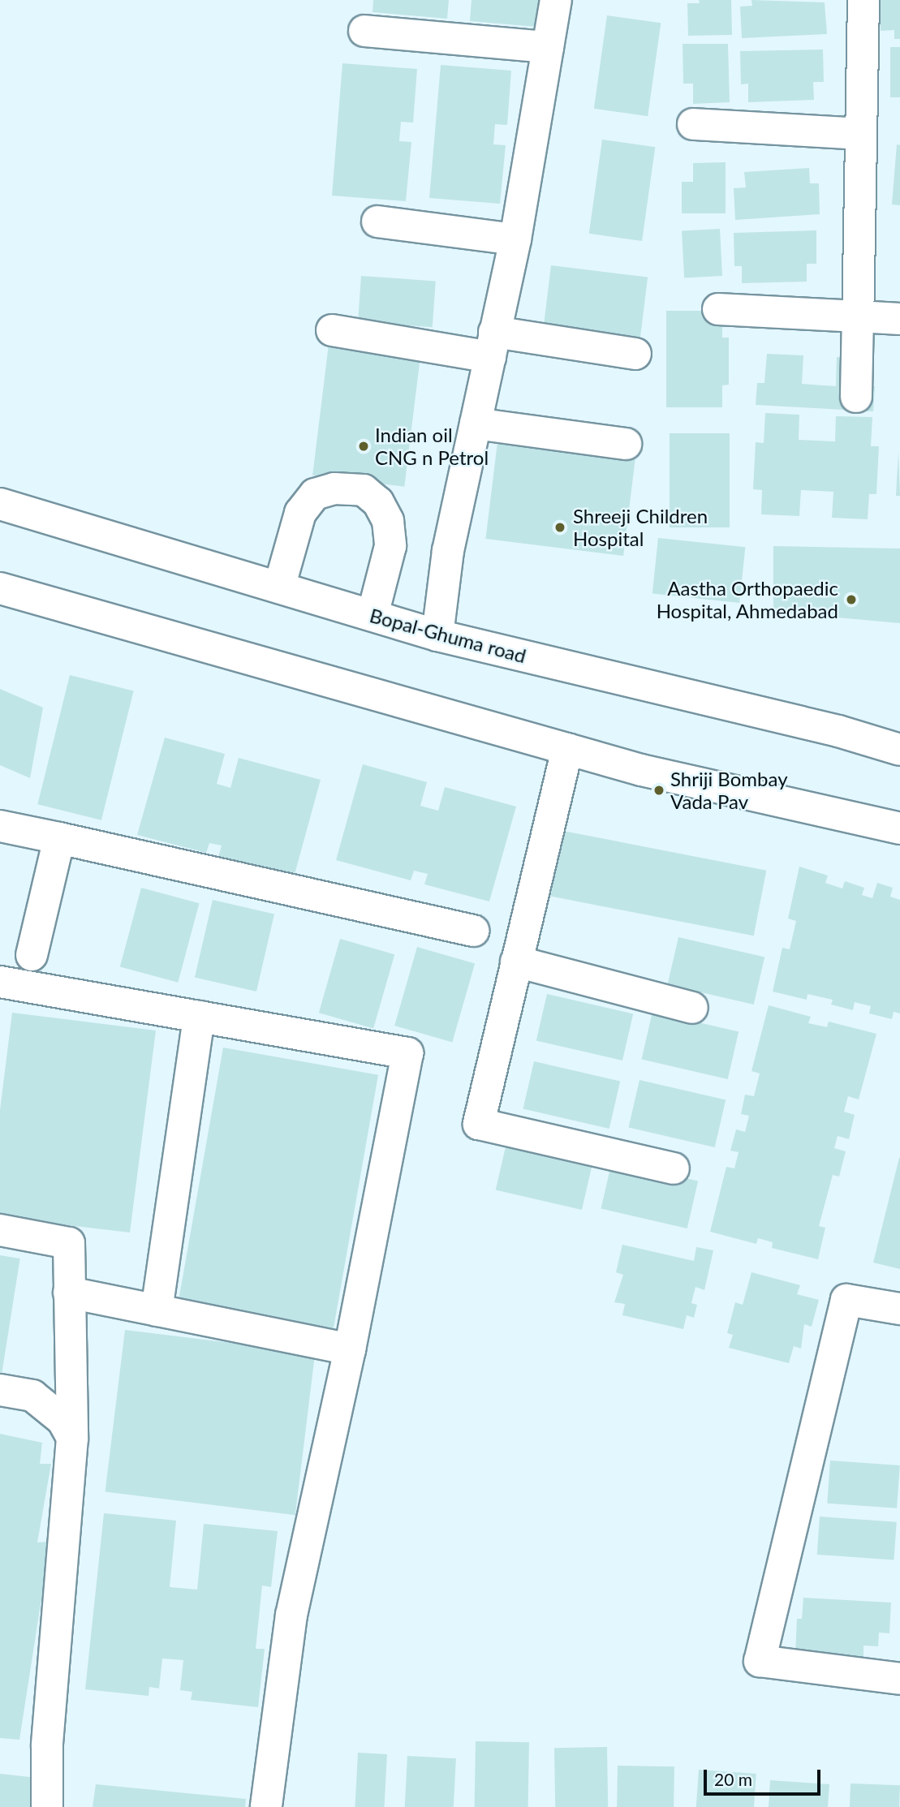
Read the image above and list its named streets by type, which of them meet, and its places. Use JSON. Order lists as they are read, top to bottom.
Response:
{
  "streets": {
    "street": ["Bopal-Ghuma road"]
  },
  "places": [
    "Indian oil CNG n Petrol",
    "Shreeji Children Hospital",
    "Aastha Orthopaedic Hospital, Ahmedabad",
    "Shriji Bombay Vada Pav"
  ],
  "scale_bar": "20 m"
}
